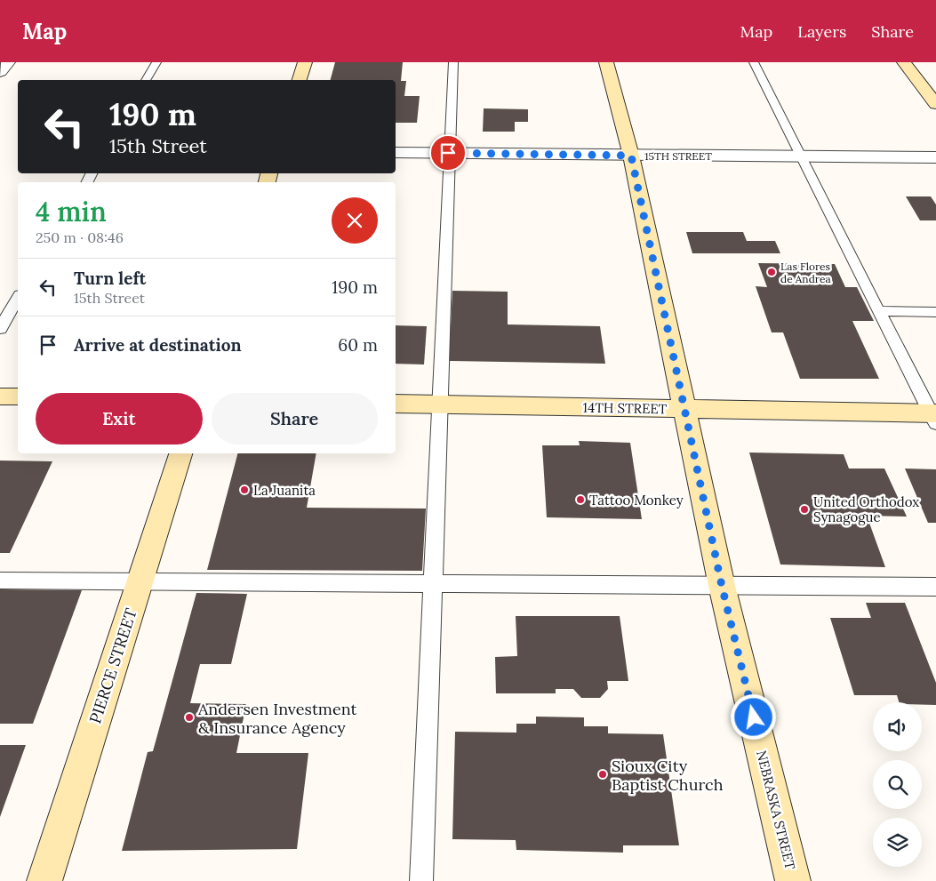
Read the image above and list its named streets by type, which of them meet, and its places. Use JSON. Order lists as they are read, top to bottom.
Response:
{
  "streets": {
    "main road": ["14TH STREET", "PIERCE STREET", "NEBRASKA STREET"],
    "street": ["15TH STREET"]
  },
  "crossings": [
    ["15TH STREET", "NEBRASKA STREET"],
    ["14TH STREET", "NEBRASKA STREET"]
  ],
  "places": [
    "Las Flores de Andrea",
    "La Juanita",
    "Tattoo Monkey",
    "United Orthodox Synagogue",
    "Andersen Investment & Insurance Agency",
    "Sioux City Baptist Church"
  ],
  "page": {
    "header": "Map",
    "nav": ["Map", "Layers", "Share"],
    "turn": ["190 m", "15th Street"],
    "heading": ["4 min", "250 m · 08:46"],
    "list": [
      {
        "name": "Turn left",
        "note": "15th Street",
        "value": "190 m"
      },
      {
        "name": "Arrive at destination",
        "value": "60 m"
      }
    ],
    "buttons": ["Exit", "Share"]
  }
}
